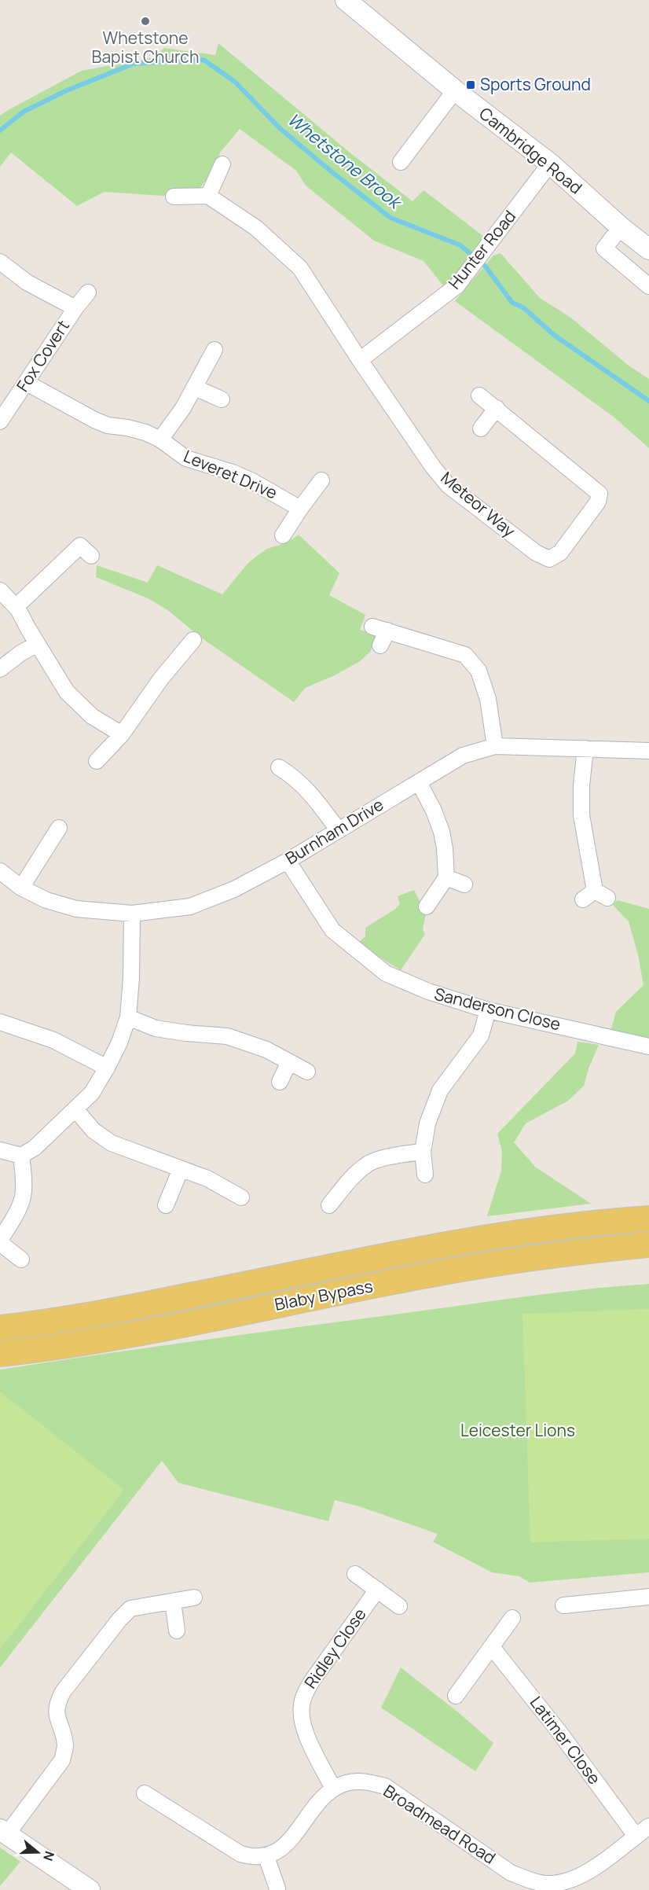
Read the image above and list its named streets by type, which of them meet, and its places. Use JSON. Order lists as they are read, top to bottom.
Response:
{
  "streets": {
    "main road": ["Blaby Bypass"],
    "street": [
      "Cambridge Road",
      "Hunter Road",
      "Fox Covert",
      "Leveret Drive",
      "Meteor Way",
      "Burnham Drive",
      "Sanderson Close",
      "Ridley Close",
      "Latimer Close",
      "Broadmead Road"
    ]
  },
  "crossings": [
    ["Cambridge Road", "Hunter Road"],
    ["Hunter Road", "Meteor Way"],
    ["Fox Covert", "Leveret Drive"],
    ["Burnham Drive", "Sanderson Close"],
    ["Ridley Close", "Broadmead Road"],
    ["Latimer Close", "Broadmead Road"]
  ],
  "water": ["Whetstone Brook"],
  "parks": ["Leicester Lions"],
  "places": {
    "other": ["Whetstone Bapist Church"],
    "transit": ["Sports Ground"]
  },
  "north": "right"
}
